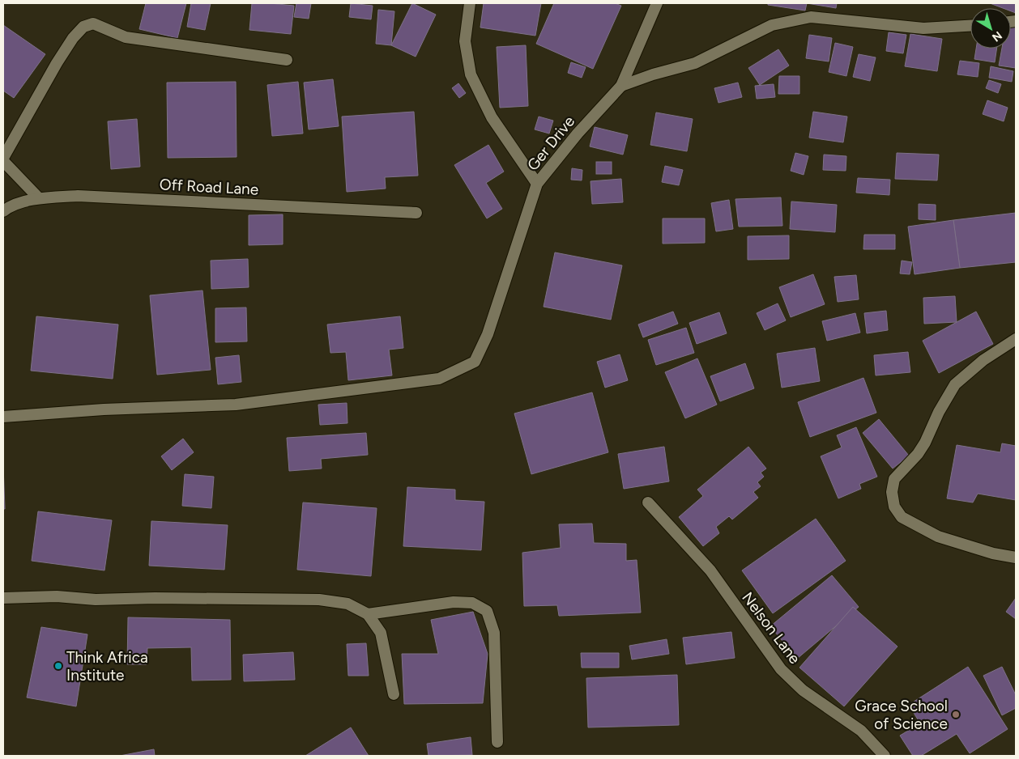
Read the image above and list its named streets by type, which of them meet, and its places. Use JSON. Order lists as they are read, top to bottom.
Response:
{
  "streets": {
    "street": ["Ger Drive", "Off Road Lane", "Nelson Lane"]
  },
  "places": ["Think Africa Institute", "Grace School of Science"],
  "north": "bottom right"
}
